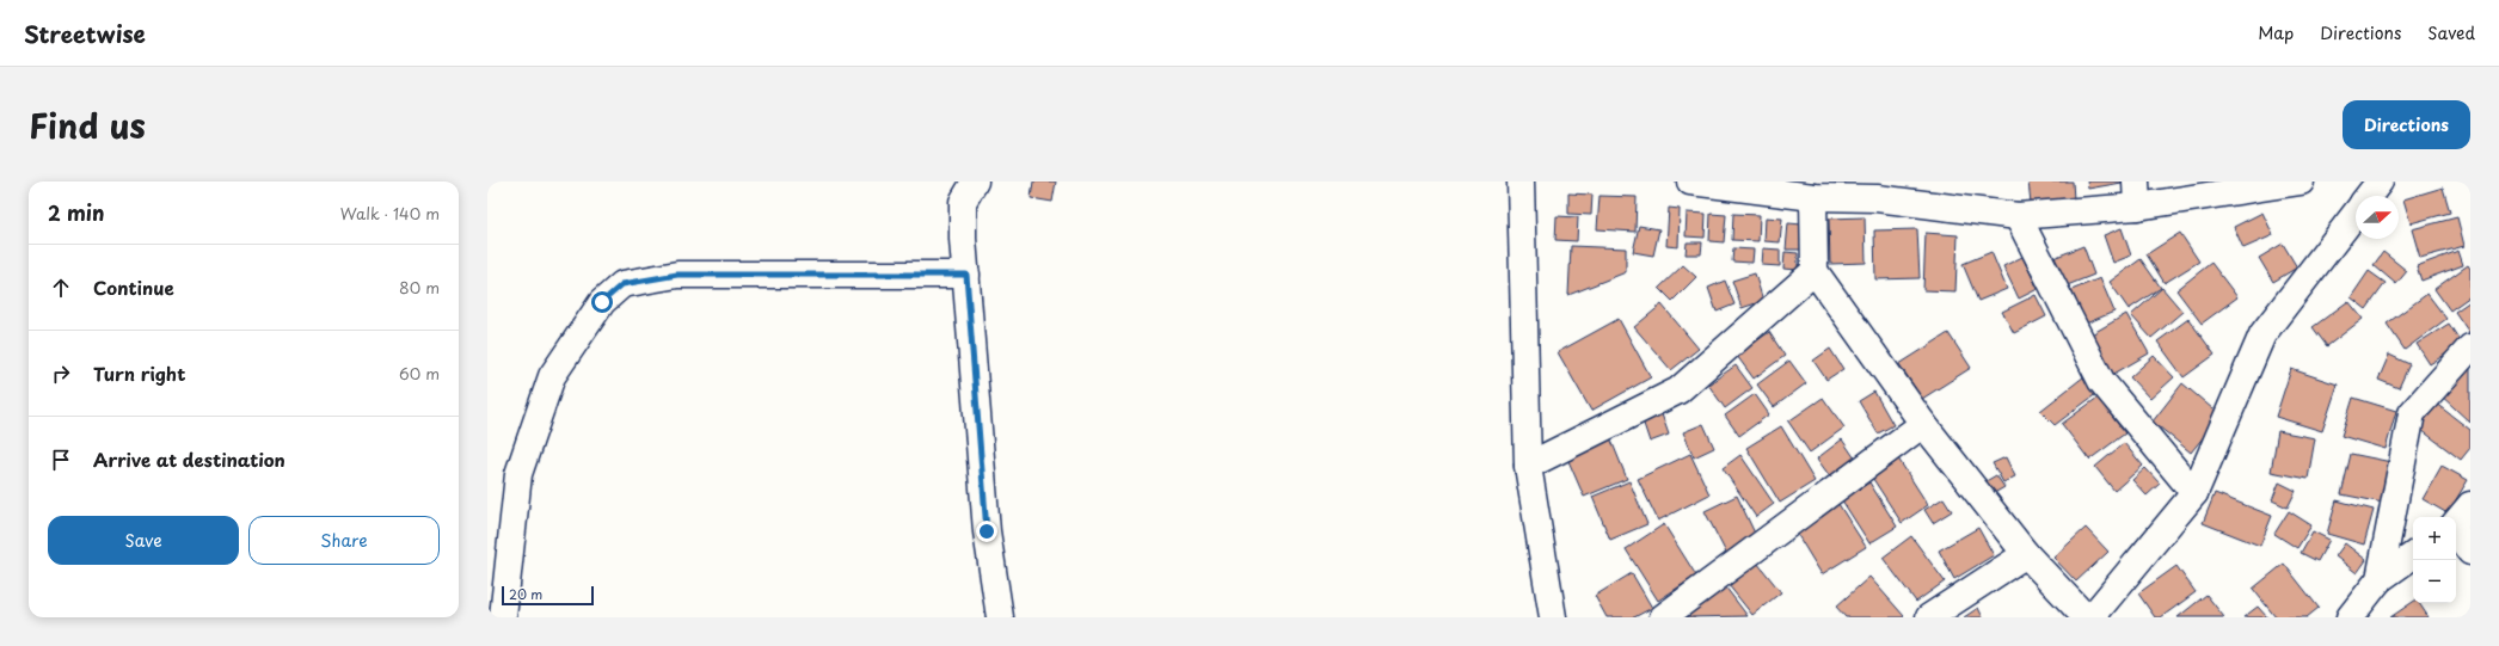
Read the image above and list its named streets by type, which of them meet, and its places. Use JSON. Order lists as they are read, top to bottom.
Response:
{
  "scale_bar": "20 m",
  "north": "right",
  "page": {
    "header": "Streetwise",
    "nav": ["Map", "Directions", "Saved"],
    "title": "Find us",
    "buttons": [
      "Directions",
      ["Save", "Share"]
    ],
    "heading": ["2 min", "Walk · 140 m"],
    "list": [
      ["Continue", "80 m"],
      ["Turn right", "60 m"],
      "Arrive at destination"
    ],
    "map_buttons": ["+", "−"],
    "scale": "20 m"
  }
}
